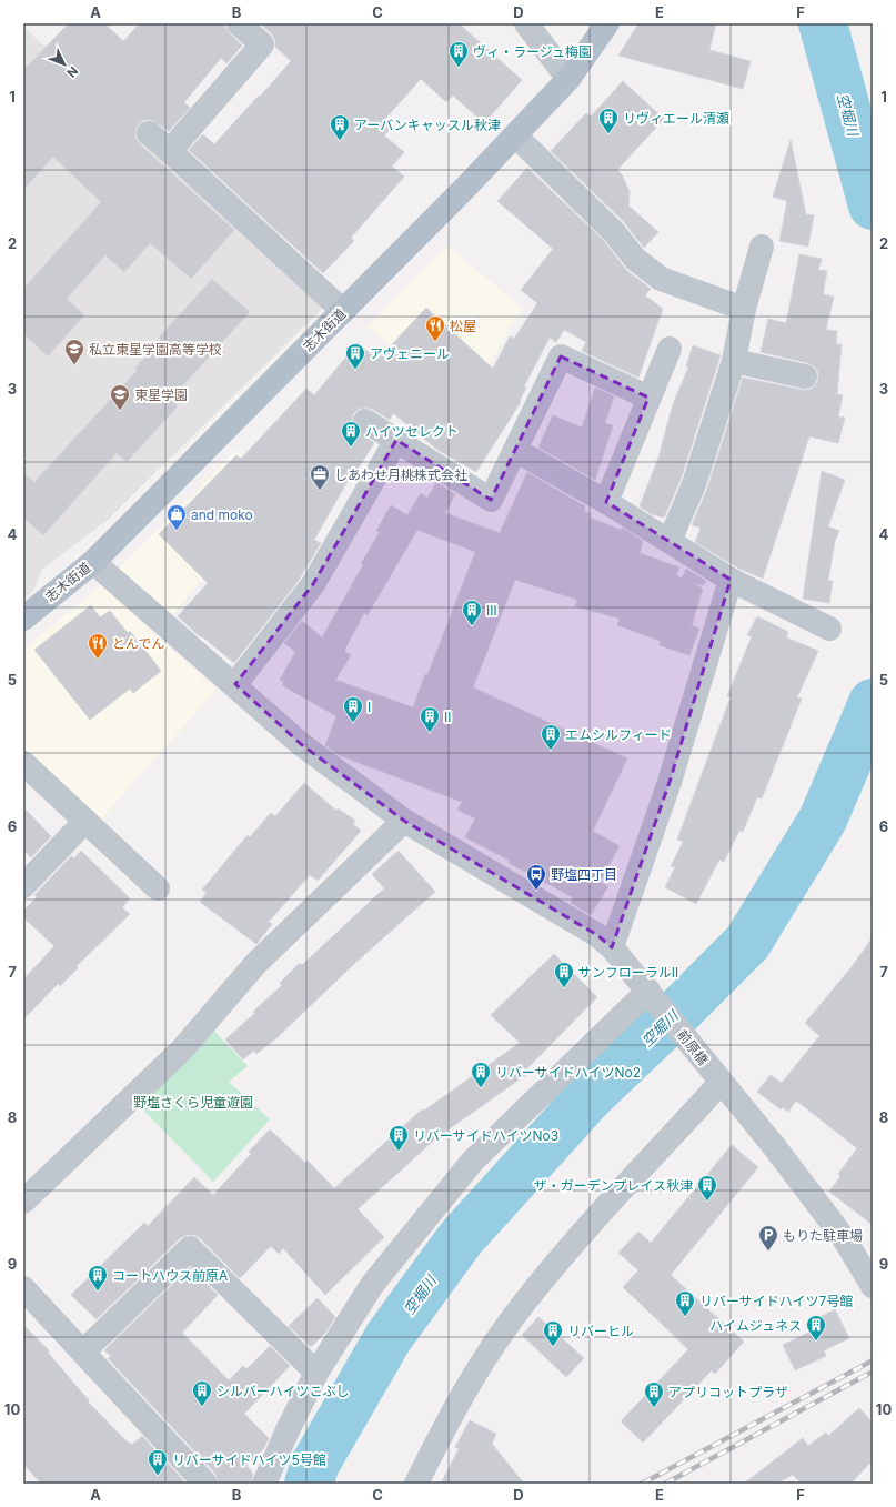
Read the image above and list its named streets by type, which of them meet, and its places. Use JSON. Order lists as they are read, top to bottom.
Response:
{
  "streets": {
    "main road": ["志木街道"],
    "street": ["前原橋"]
  },
  "crossings": [
    ["志木街道", "前原橋"]
  ],
  "water": ["空堀川"],
  "parks": ["野塩さくら児童遊園"],
  "places": {
    "building": [
      "ヴィ・ラージュ梅園",
      "リヴィエール清瀬",
      "アーバンキャッスル秋津",
      "アヴェニール",
      "ハイツセレクト",
      "Ⅲ",
      "Ⅰ",
      "Ⅱ",
      "エムシルフィード",
      "サンフローラルⅡ",
      "リバーサイドハイツNo2",
      "リバーサイドハイツNo3",
      "ザ・ガーデンプレイス秋津",
      "コートハウス前原A",
      "リバーサイドハイツ7号館",
      "ハイムジュネス",
      "リバーヒル",
      "シルバーハイツこぶし",
      "アプリコットプラザ",
      "リバーサイドハイツ5号館"
    ],
    "restaurant": ["松屋", "とんでん"],
    "school or university": ["私立東星学園高等学校", "東星学園"],
    "office": ["しあわせ月桃株式会社"],
    "shop": ["and moko"],
    "bus stop": ["野塩四丁目"],
    "parking": ["もりた駐車場"]
  },
  "north": "bottom right",
  "grid": {
    "columns": [
      "A",
      "B",
      "C",
      "D",
      "E",
      "F"
    ],
    "rows": [
      "1",
      "2",
      "3",
      "4",
      "5",
      "6",
      "7",
      "8",
      "9",
      "10"
    ]
  }
}
